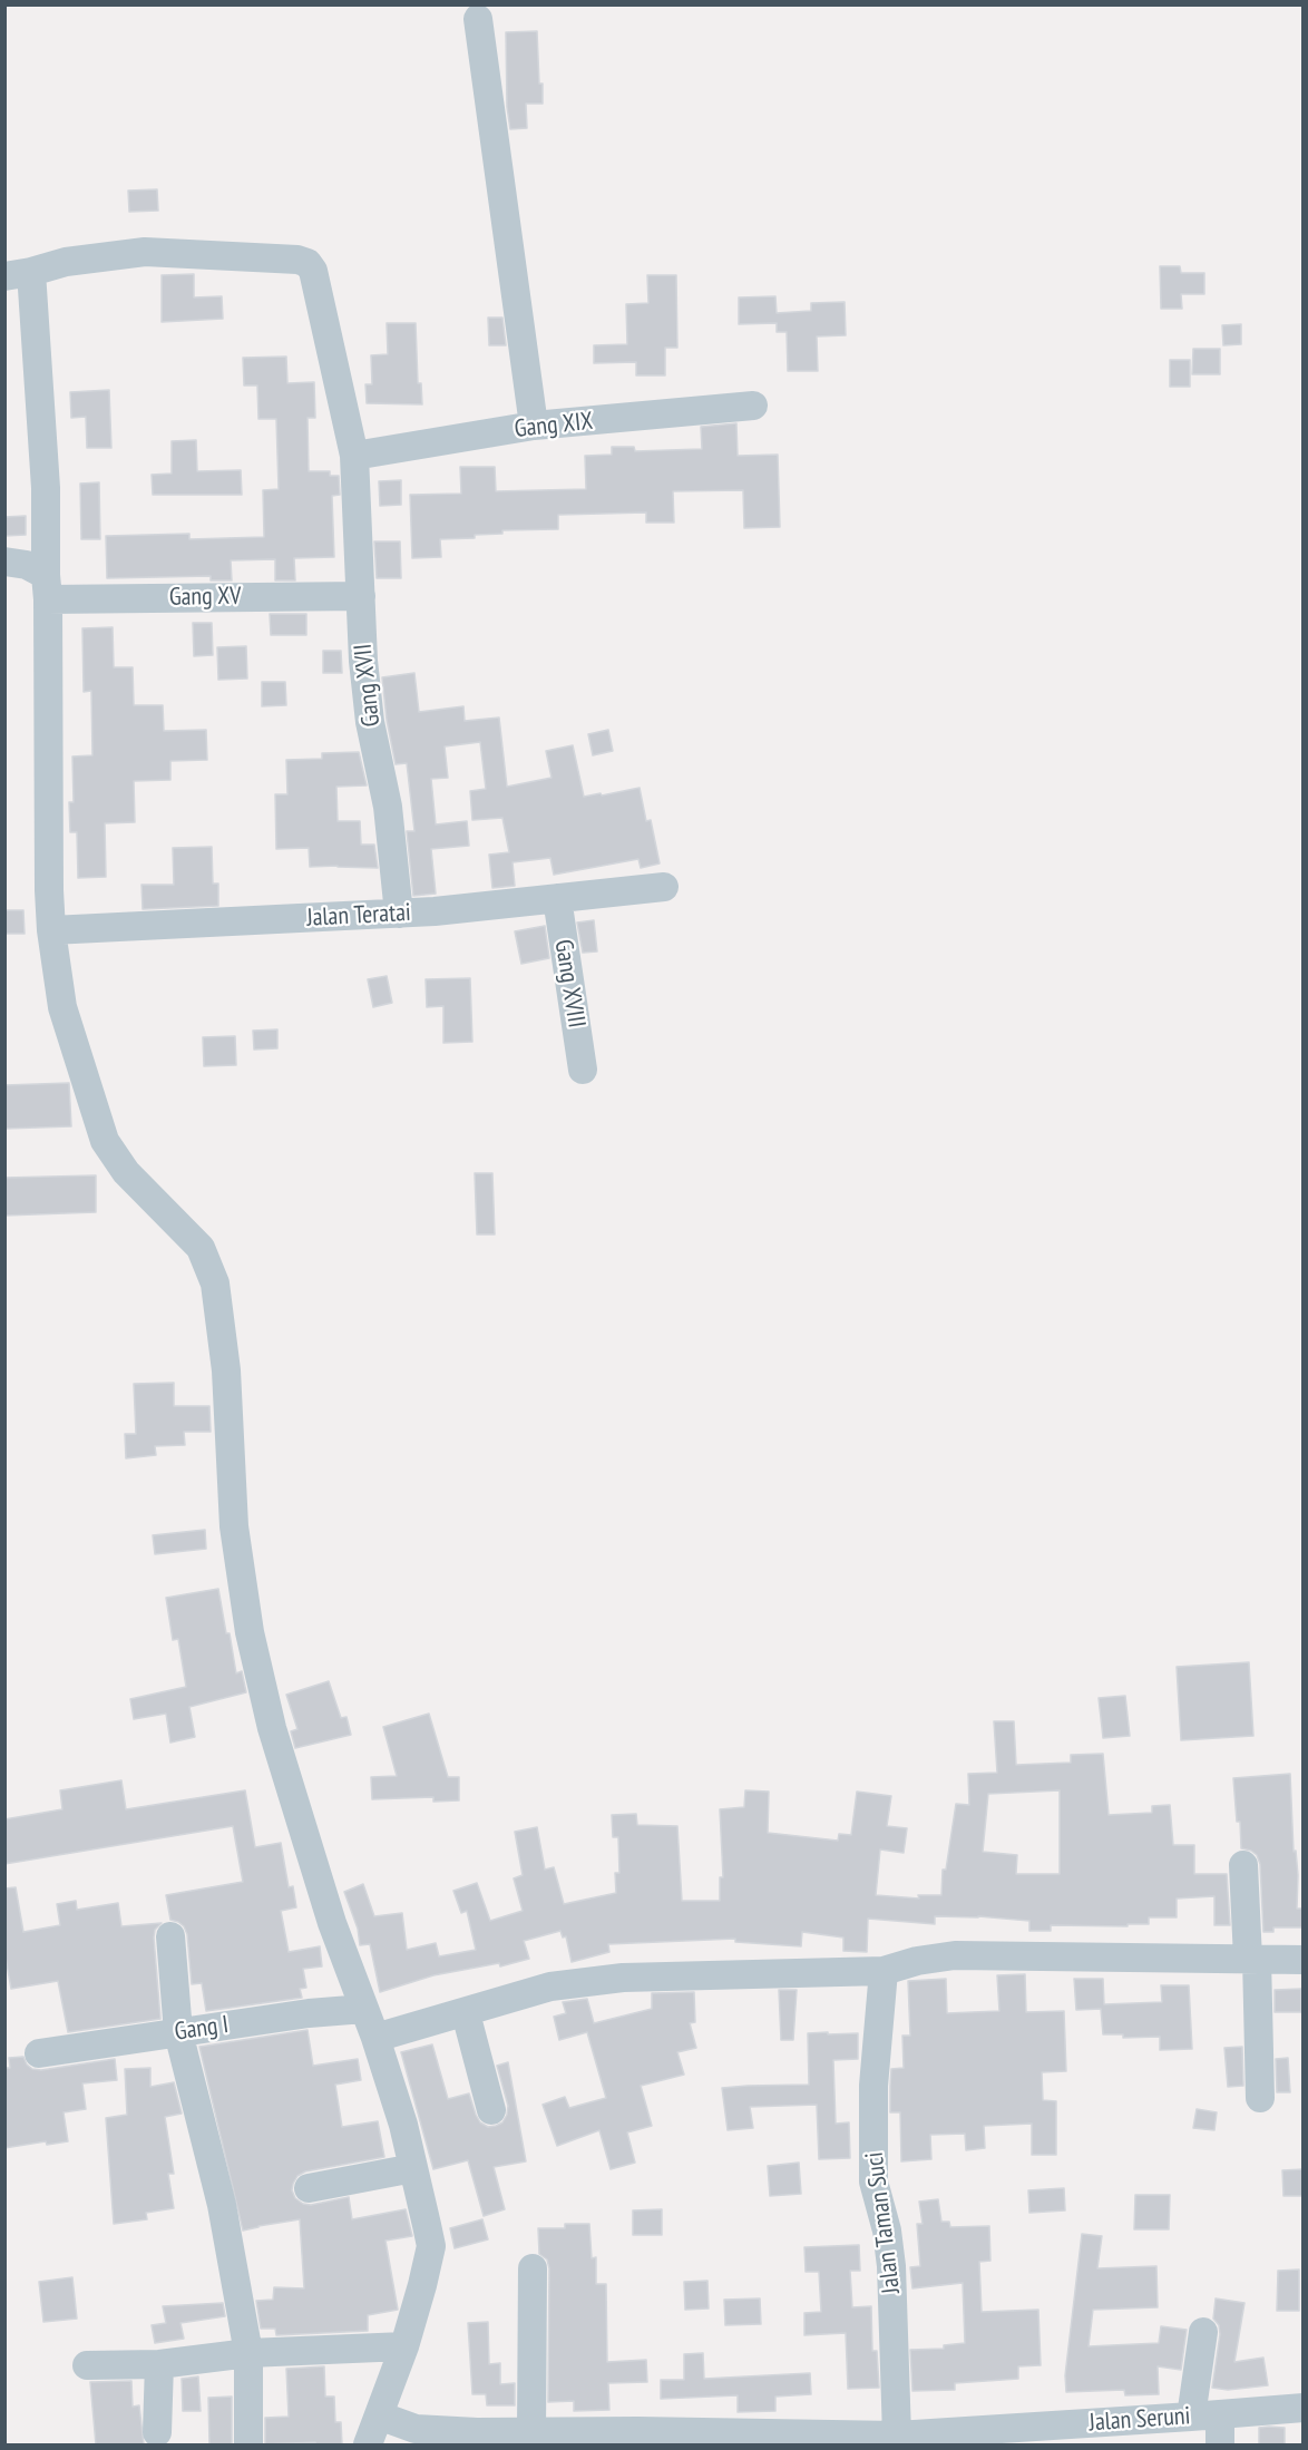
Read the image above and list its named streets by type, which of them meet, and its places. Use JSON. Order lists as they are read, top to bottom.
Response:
{
  "streets": {
    "street": [
      "Gang XIX",
      "Gang XV",
      "Gang XVII",
      "Jalan Teratai",
      "Gang XVIII",
      "Gang I",
      "Jalan Taman Suci",
      "Jalan Seruni"
    ]
  },
  "crossings": [
    ["Gang XIX", "Gang XVII"],
    ["Gang XV", "Gang XVII"],
    ["Gang XVII", "Jalan Teratai"],
    ["Jalan Teratai", "Gang XVIII"],
    ["Jalan Taman Suci", "Jalan Seruni"]
  ]
}
